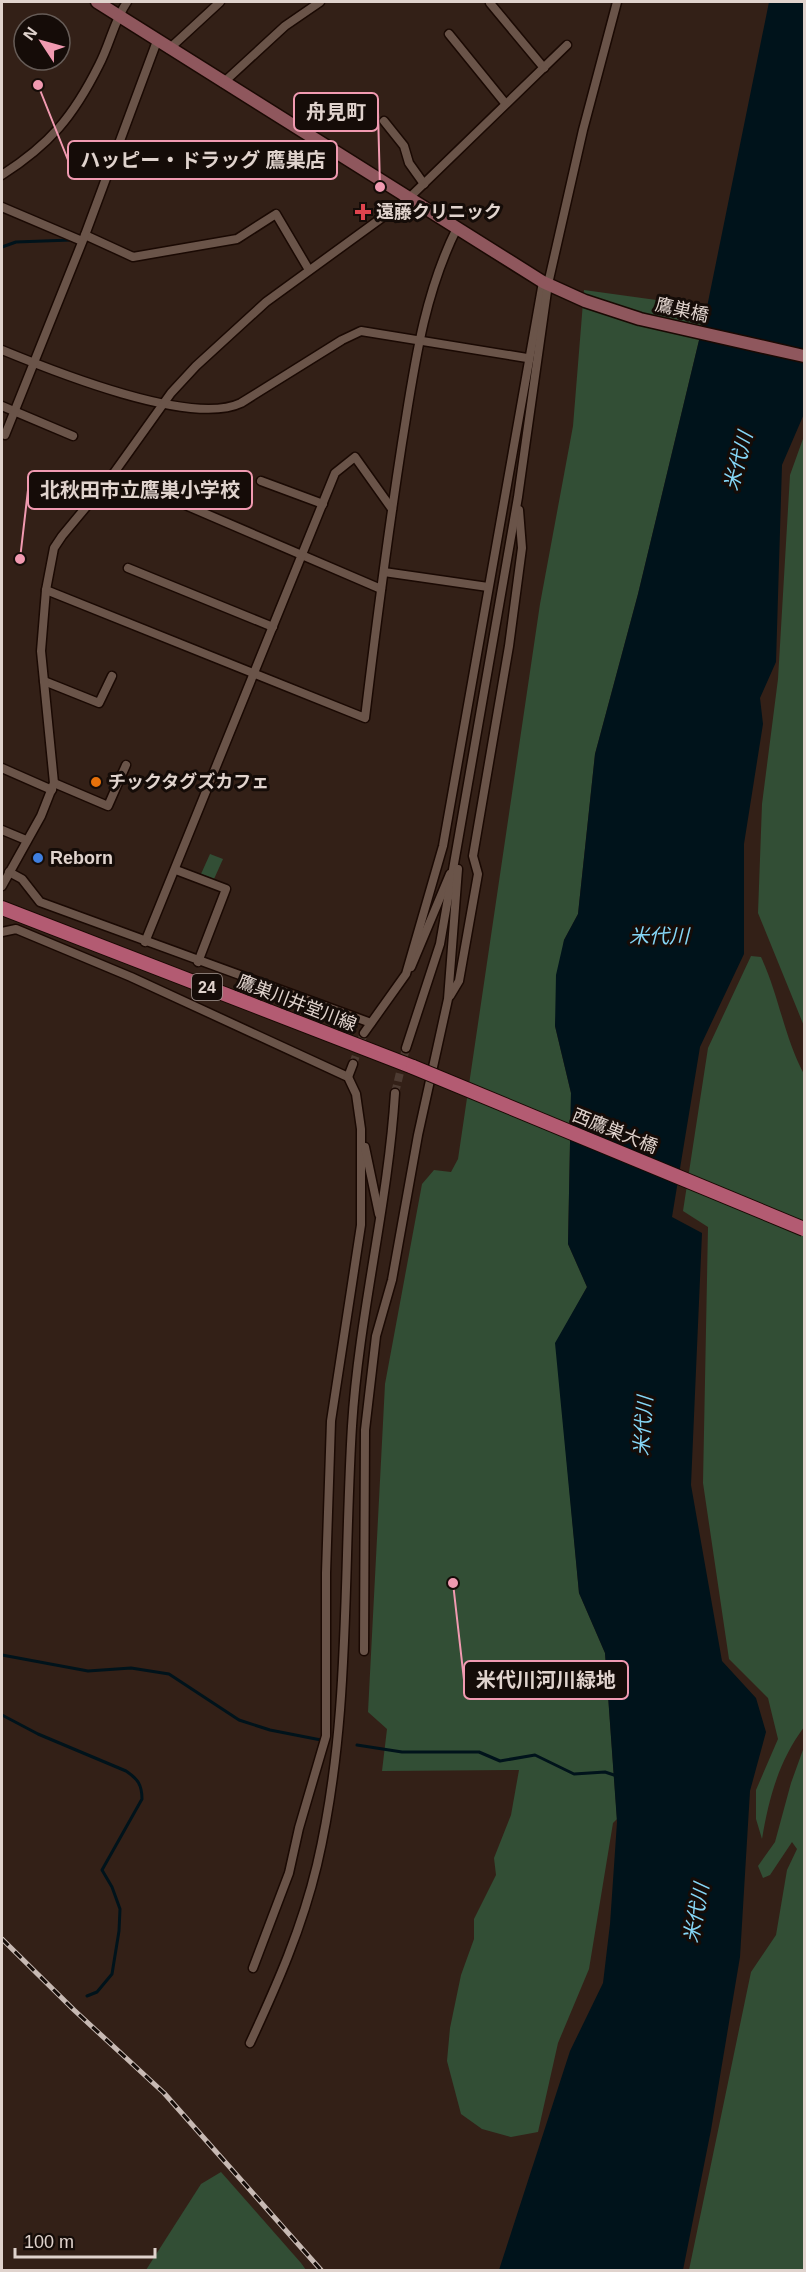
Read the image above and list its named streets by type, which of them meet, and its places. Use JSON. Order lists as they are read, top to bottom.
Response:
{
  "streets": {
    "main road": ["24", "鷹巣川井堂川線", "西鷹巣大橋"],
    "street": ["鷹巣橋"]
  },
  "crossings": [
    ["鷹巣川井堂川線", "西鷹巣大橋"]
  ],
  "water": ["米代川"],
  "places": {
    "other": [
      "ハッピー・ドラッグ 鷹巣店",
      "舟見町",
      "北秋田市立鷹巣小学校",
      "チックタグズカフェ",
      "Reborn",
      "米代川河川緑地"
    ],
    "health": ["遠藤クリニック"]
  },
  "scale_bar": "100 m",
  "north": "top left"
}
